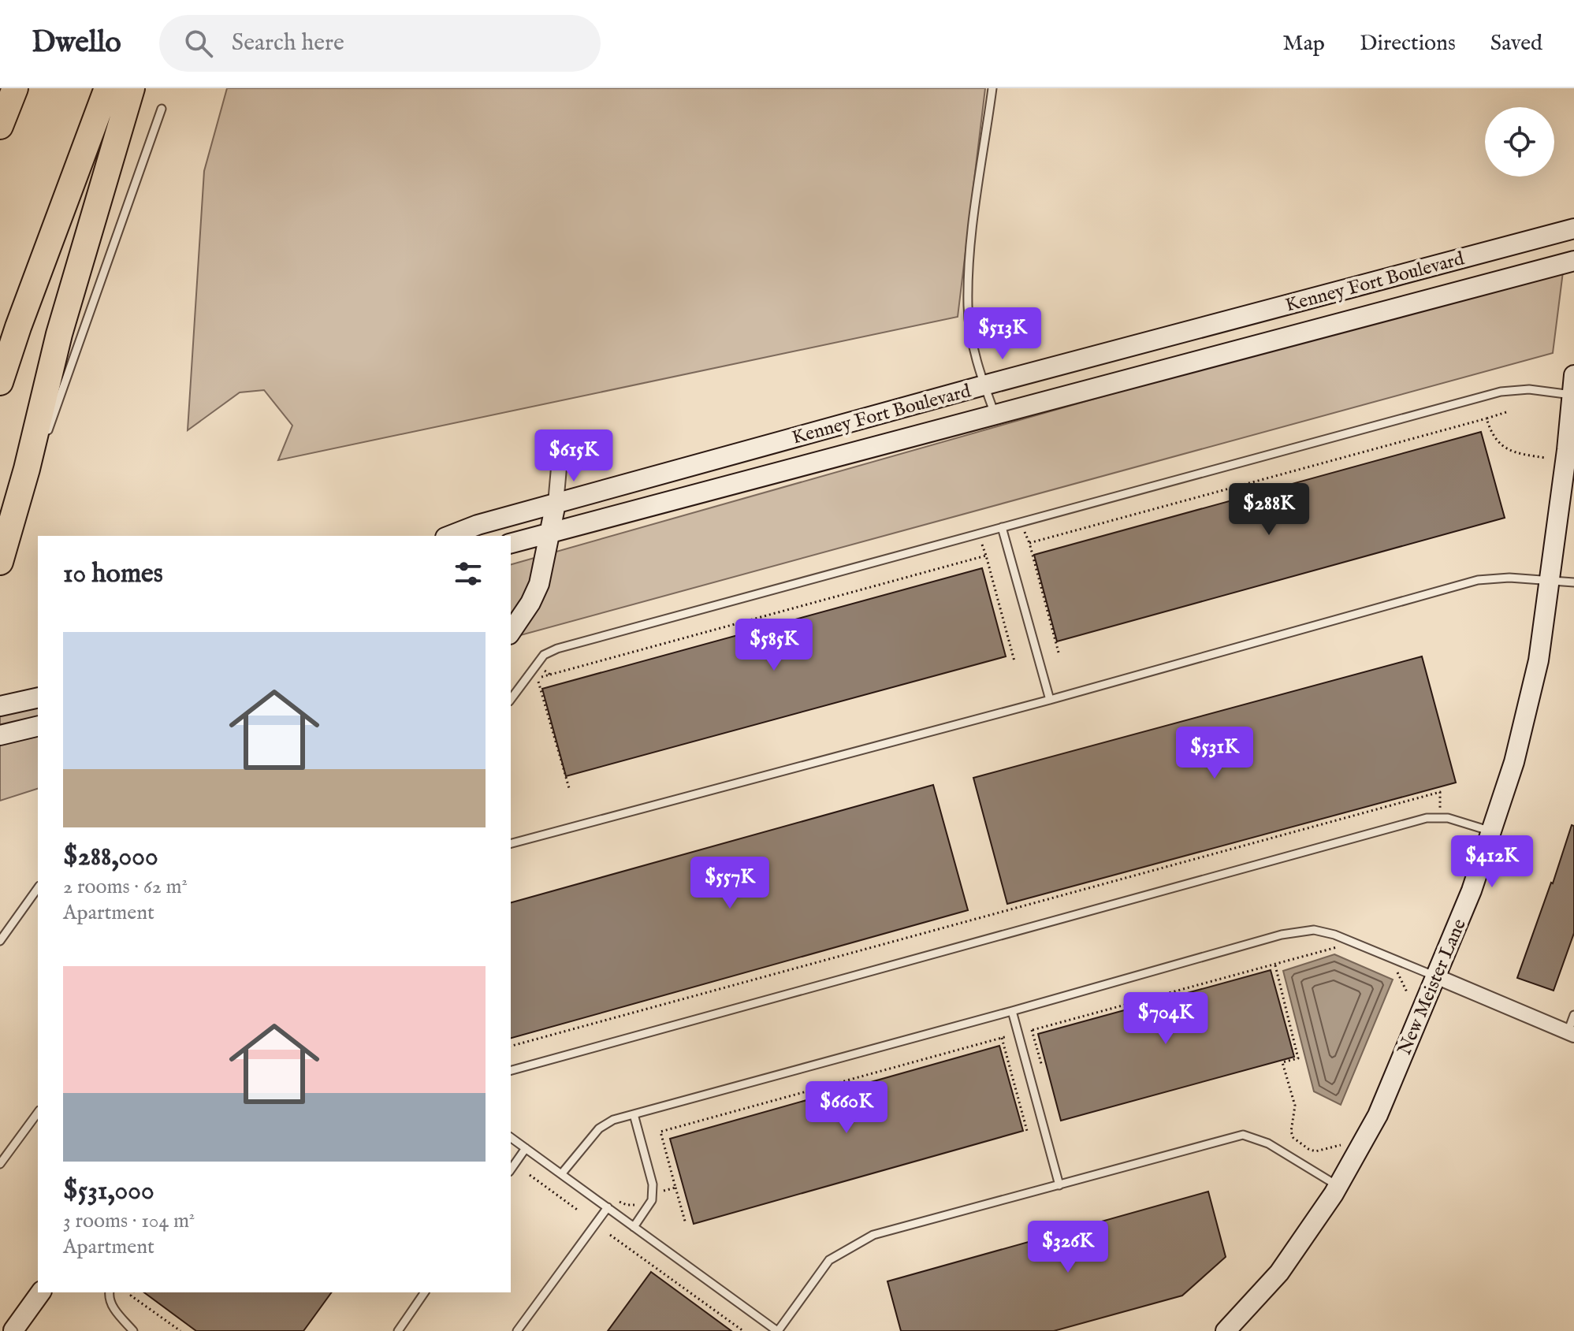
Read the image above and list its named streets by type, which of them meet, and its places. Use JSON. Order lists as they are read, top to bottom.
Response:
{
  "streets": {
    "street": ["Kenney Fort Boulevard", "New Meister Lane"]
  },
  "page": {
    "header": "Dwello",
    "search": "Search here",
    "nav": ["Map", "Directions", "Saved"],
    "price": [
      "$513K",
      "$615K",
      "$288K",
      "$585K",
      "$531K",
      "$412K",
      "$557K",
      "$704K",
      "$660K",
      "$326K"
    ],
    "heading": "10 homes",
    "list": [
      {
        "name": "$288,000",
        "note": "2 rooms · 62 m² · Apartment"
      },
      {
        "name": "$531,000",
        "note": "3 rooms · 104 m² · Apartment"
      }
    ]
  }
}
